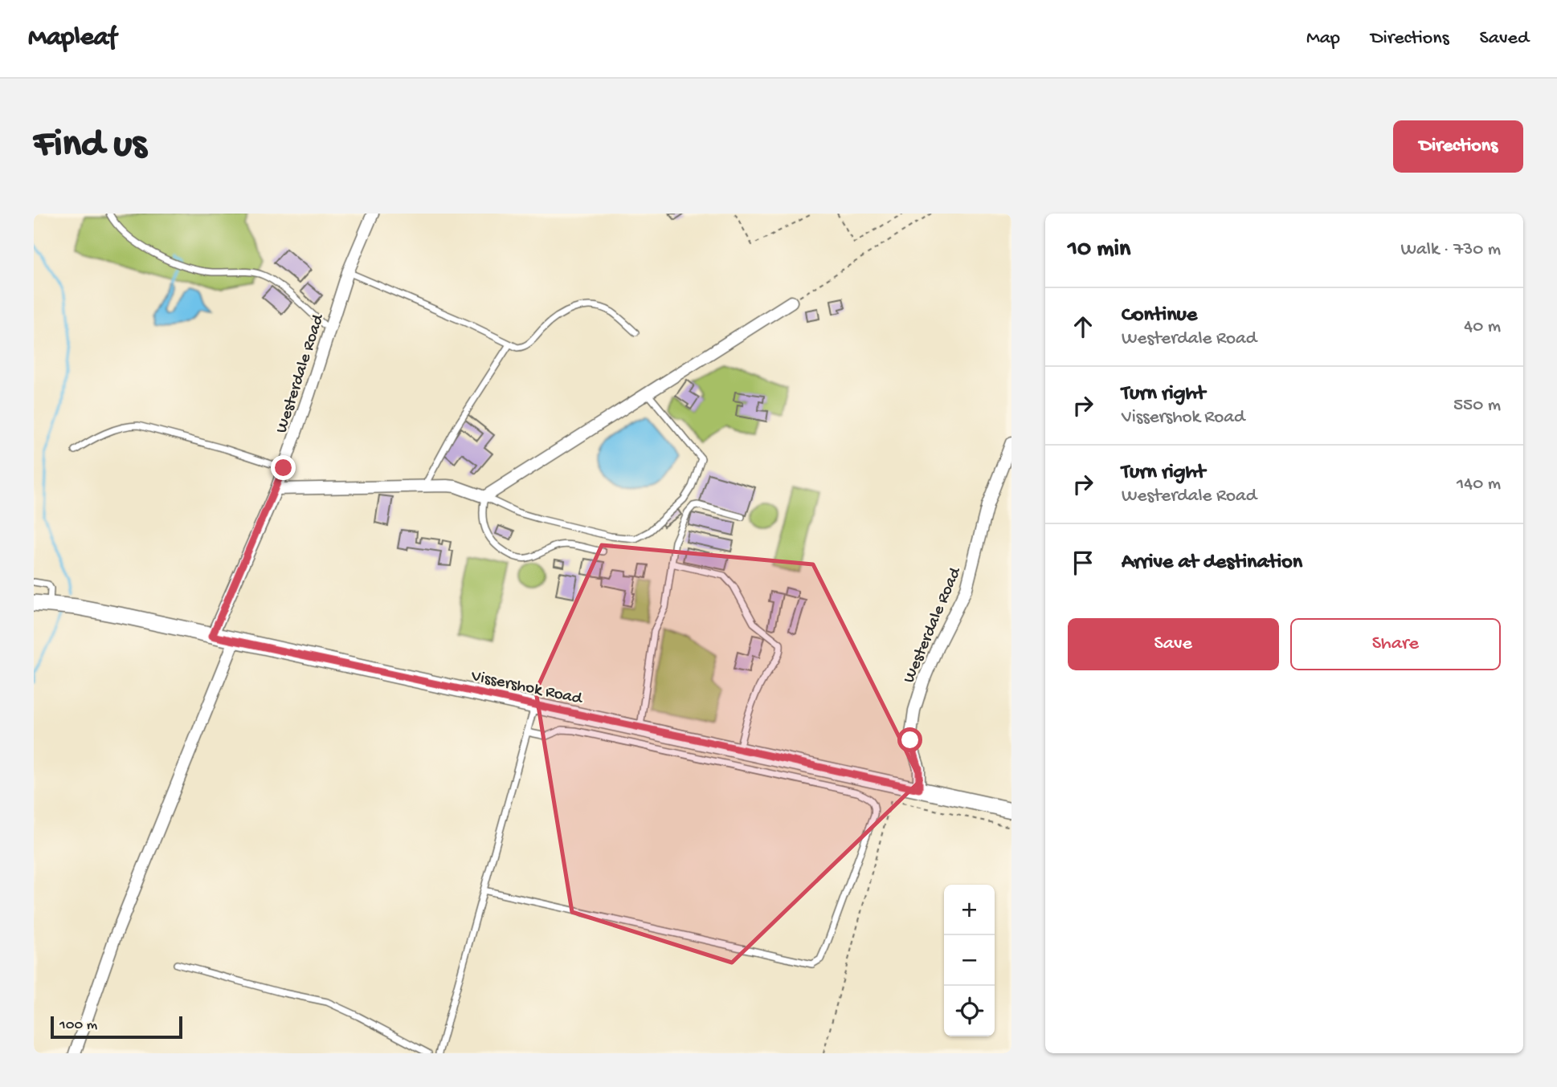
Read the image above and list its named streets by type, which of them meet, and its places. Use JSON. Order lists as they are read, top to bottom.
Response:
{
  "streets": {
    "main road": ["Vissershok Road"],
    "street": ["Westerdale Road"]
  },
  "crossings": [
    ["Westerdale Road", "Vissershok Road"]
  ],
  "scale_bar": "100 m",
  "page": {
    "header": "Mapleaf",
    "nav": ["Map", "Directions", "Saved"],
    "buttons": [
      "Directions",
      ["Save", "Share"]
    ],
    "title": "Find us",
    "heading": ["10 min", "Walk · 730 m"],
    "list": [
      ["Continue", "Westerdale Road", "40 m"],
      ["Turn right", "Vissershok Road", "550 m"],
      ["Turn right", "Westerdale Road", "140 m"],
      "Arrive at destination"
    ],
    "map_buttons": ["+", "−"],
    "scale": "100 m"
  }
}
